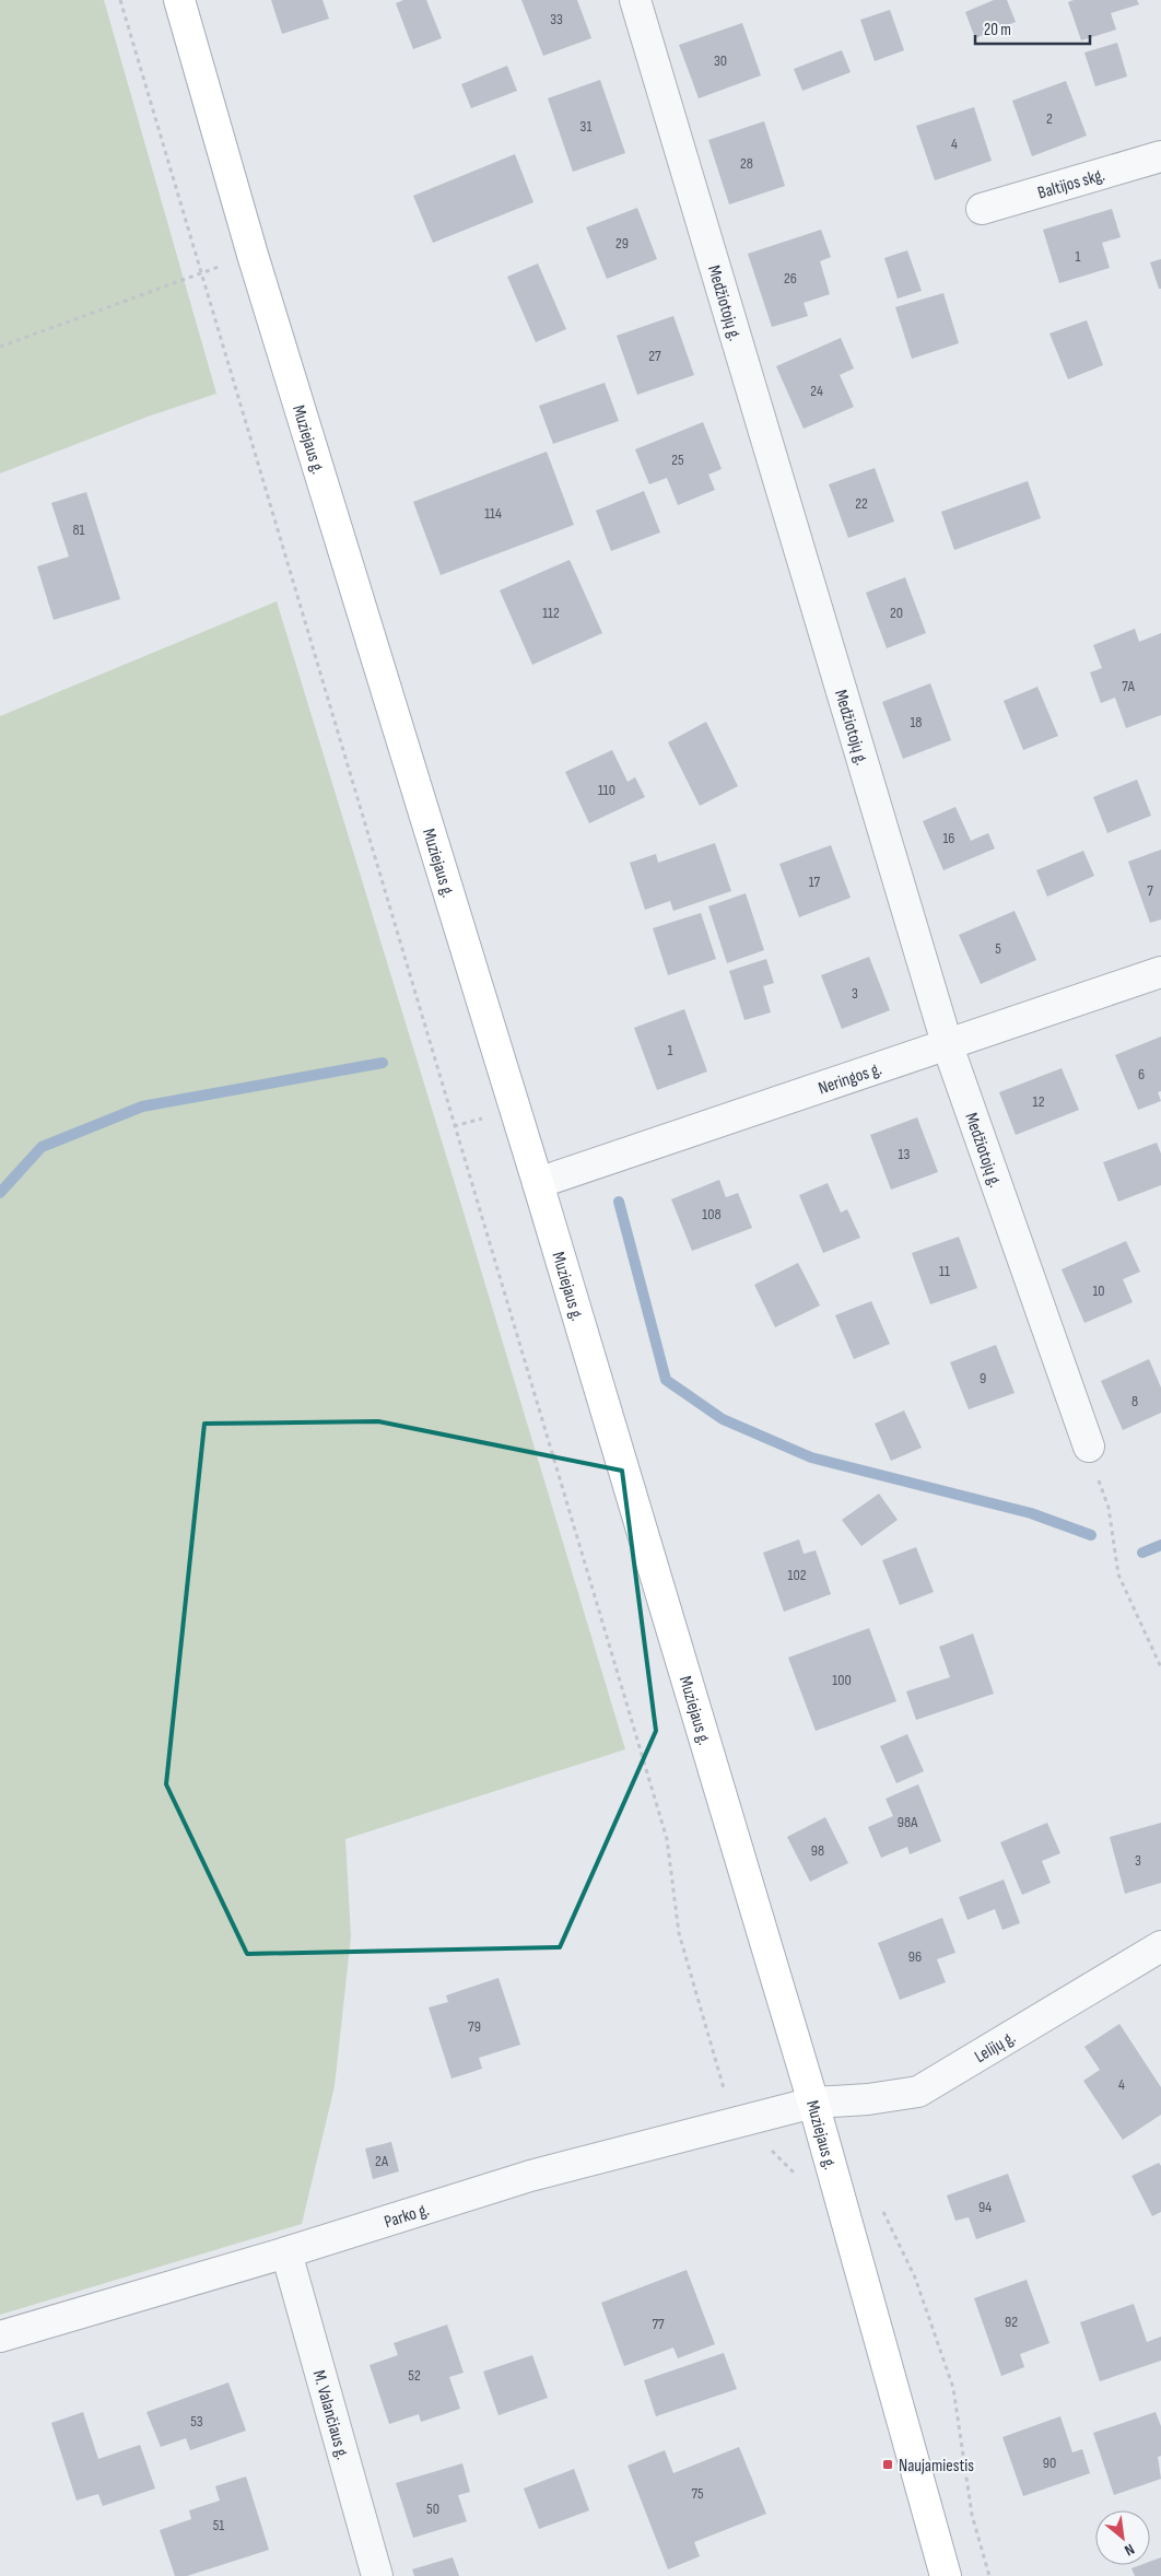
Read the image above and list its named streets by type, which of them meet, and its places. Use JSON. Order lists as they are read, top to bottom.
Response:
{
  "streets": {
    "main road": ["Muziejaus g."],
    "street": [
      "Baltijos skg.",
      "Medžiotojų g.",
      "Neringos g.",
      "Lelijų g.",
      "Parko g.",
      "M. Valančiaus g."
    ]
  },
  "crossings": [
    ["Medžiotojų g.", "Neringos g."],
    ["Muziejaus g.", "Neringos g."],
    ["Muziejaus g.", "Lelijų g."],
    ["Muziejaus g.", "Parko g."],
    ["Lelijų g.", "Parko g."],
    ["Parko g.", "M. Valančiaus g."]
  ],
  "places": {
    "transit": ["Naujamiestis"]
  },
  "house_numbers": [
    "33",
    "30",
    "2",
    "31",
    "4",
    "28",
    "29",
    "1",
    "26",
    "27",
    "24",
    "25",
    "22",
    "114",
    "81",
    "112",
    "20",
    "7A",
    "18",
    "110",
    "16",
    "17",
    "7",
    "5",
    "3",
    "1",
    "6",
    "12",
    "13",
    "108",
    "11",
    "10",
    "9",
    "8",
    "102",
    "100",
    "98A",
    "98",
    "3",
    "96",
    "79",
    "4",
    "2A",
    "94",
    "92",
    "77",
    "52",
    "53",
    "90",
    "75",
    "50",
    "51"
  ],
  "scale_bar": "20 m",
  "north": "bottom right"
}
